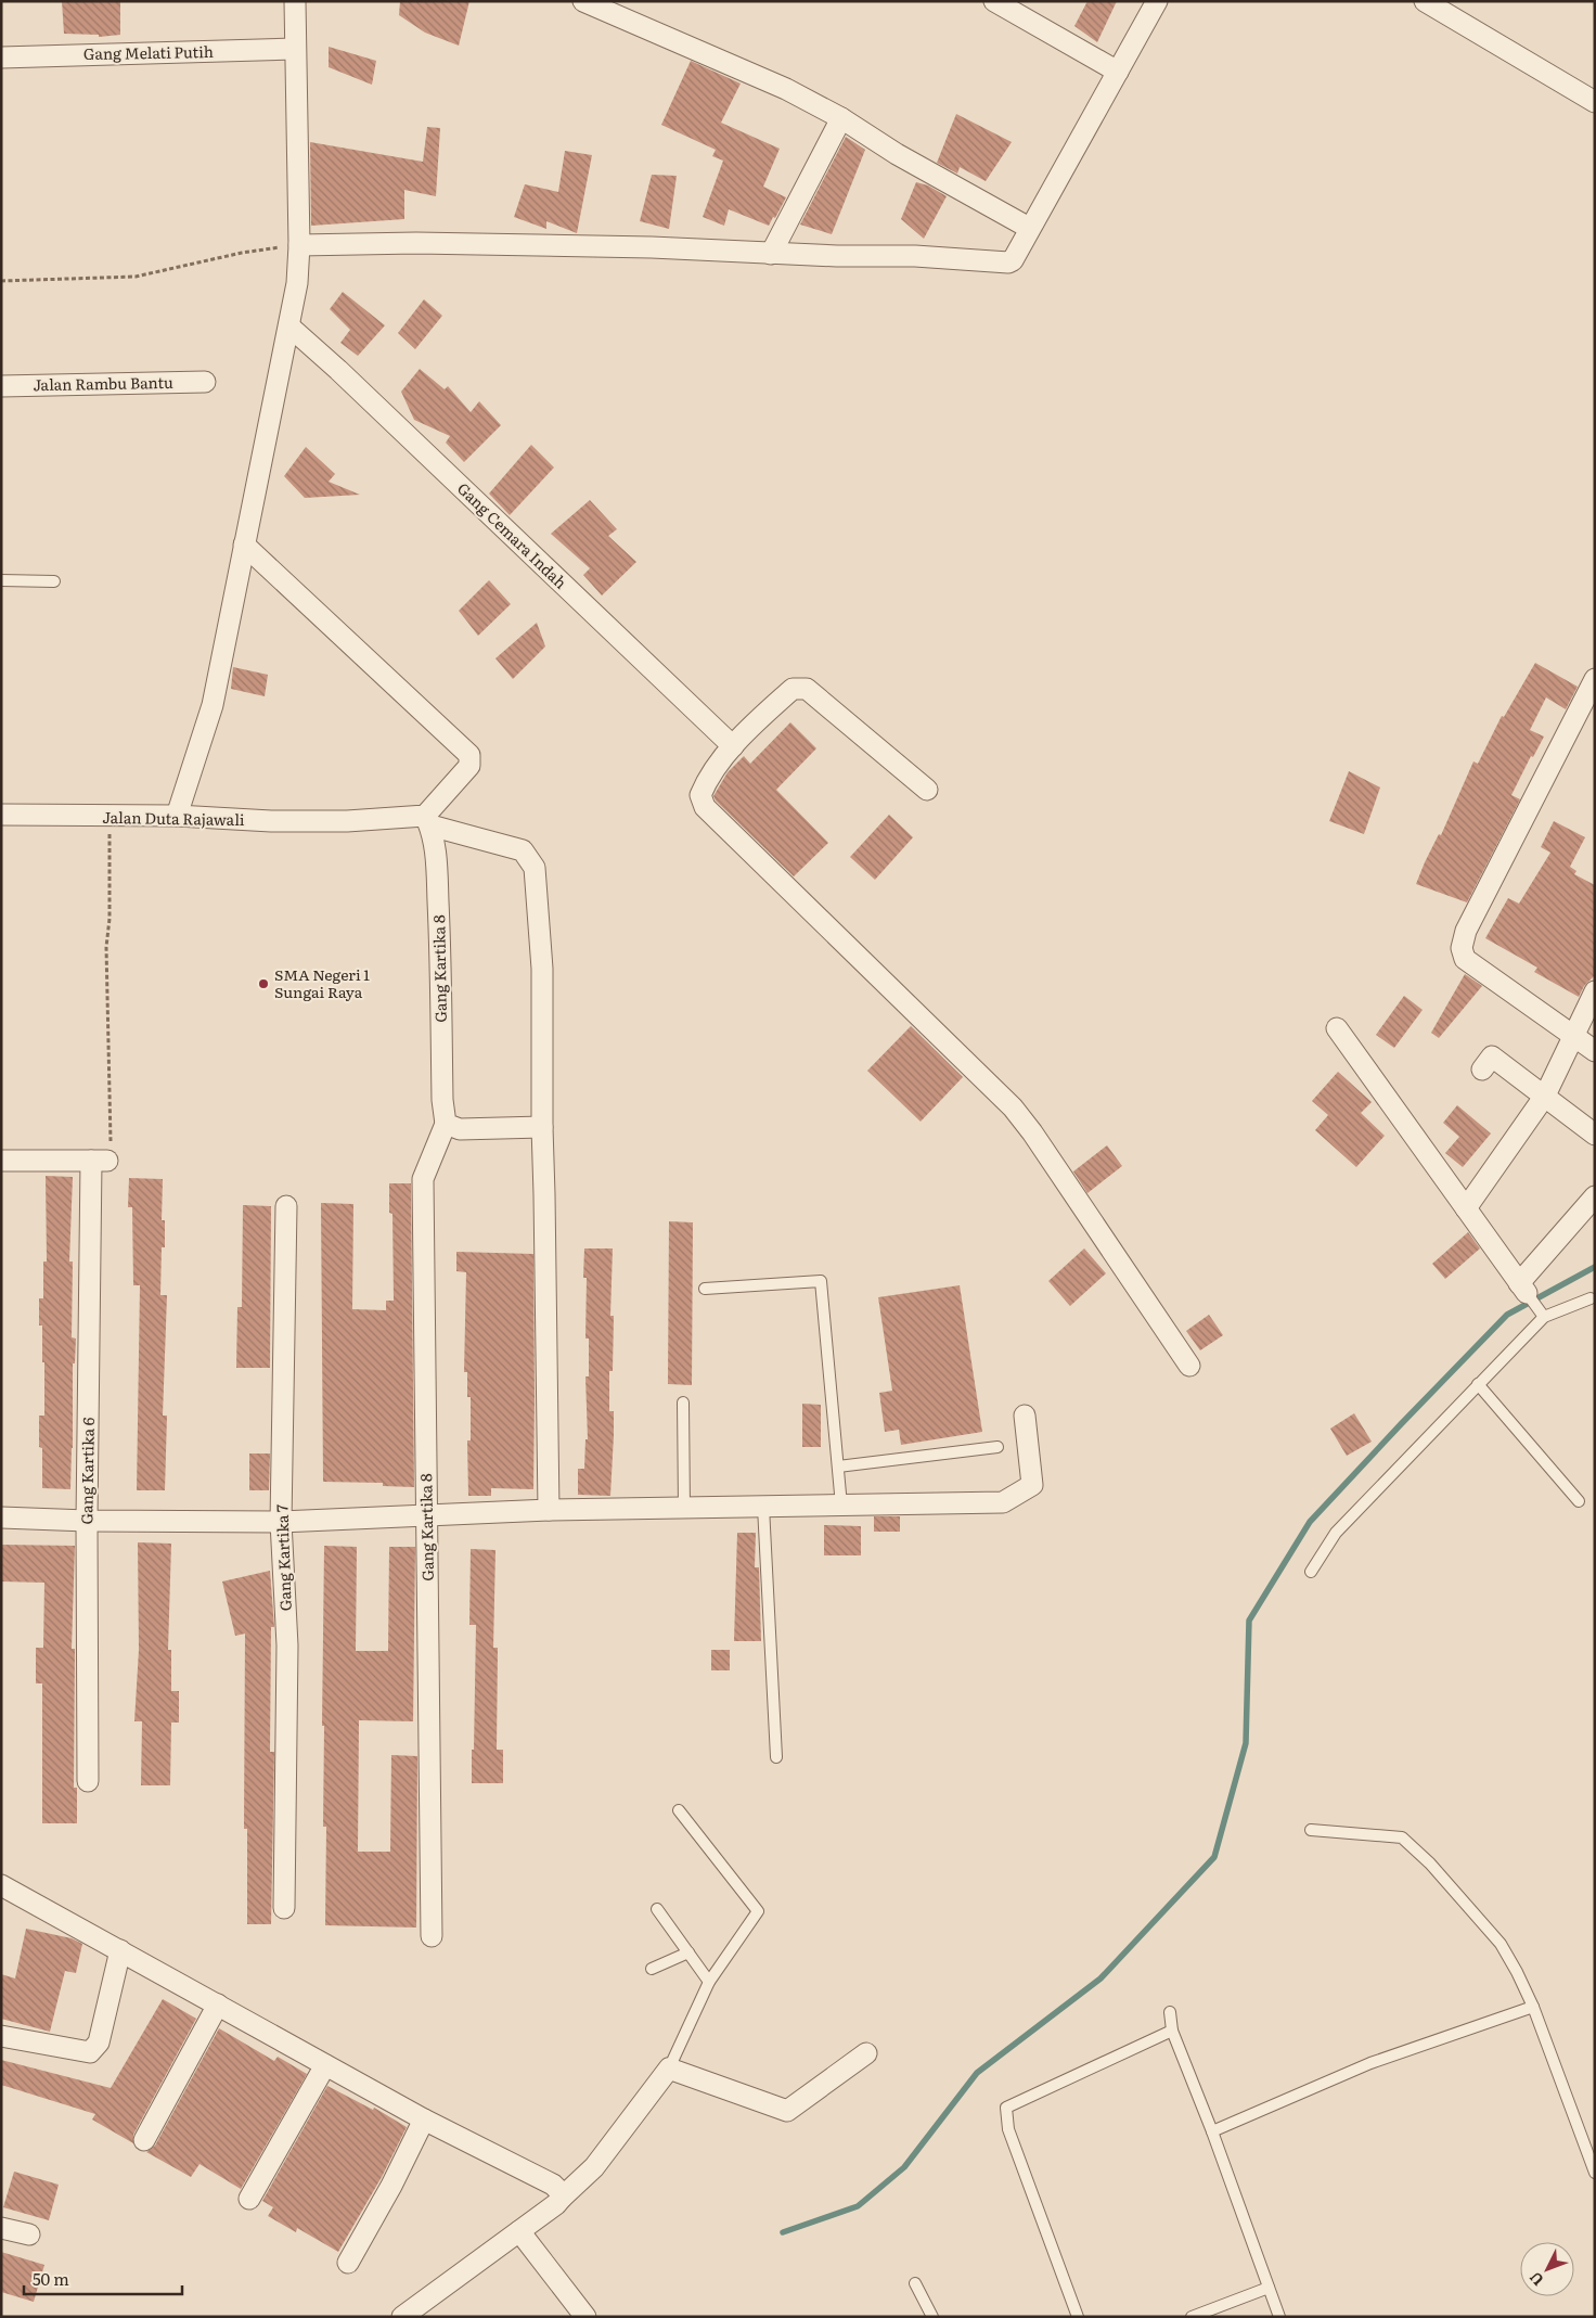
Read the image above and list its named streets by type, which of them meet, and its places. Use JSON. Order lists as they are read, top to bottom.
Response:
{
  "streets": {
    "street": [
      "Gang Melati Putih",
      "Jalan Rambu Bantu",
      "Gang Cemara Indah",
      "Jalan Duta Rajawali",
      "Gang Kartika 8",
      "Gang Kartika 6",
      "Gang Kartika 7"
    ]
  },
  "crossings": [
    ["Jalan Duta Rajawali", "Gang Kartika 8"]
  ],
  "places": ["SMA Negeri 1 Sungai Raya"],
  "scale_bar": "50 m",
  "north": "bottom left"
}
